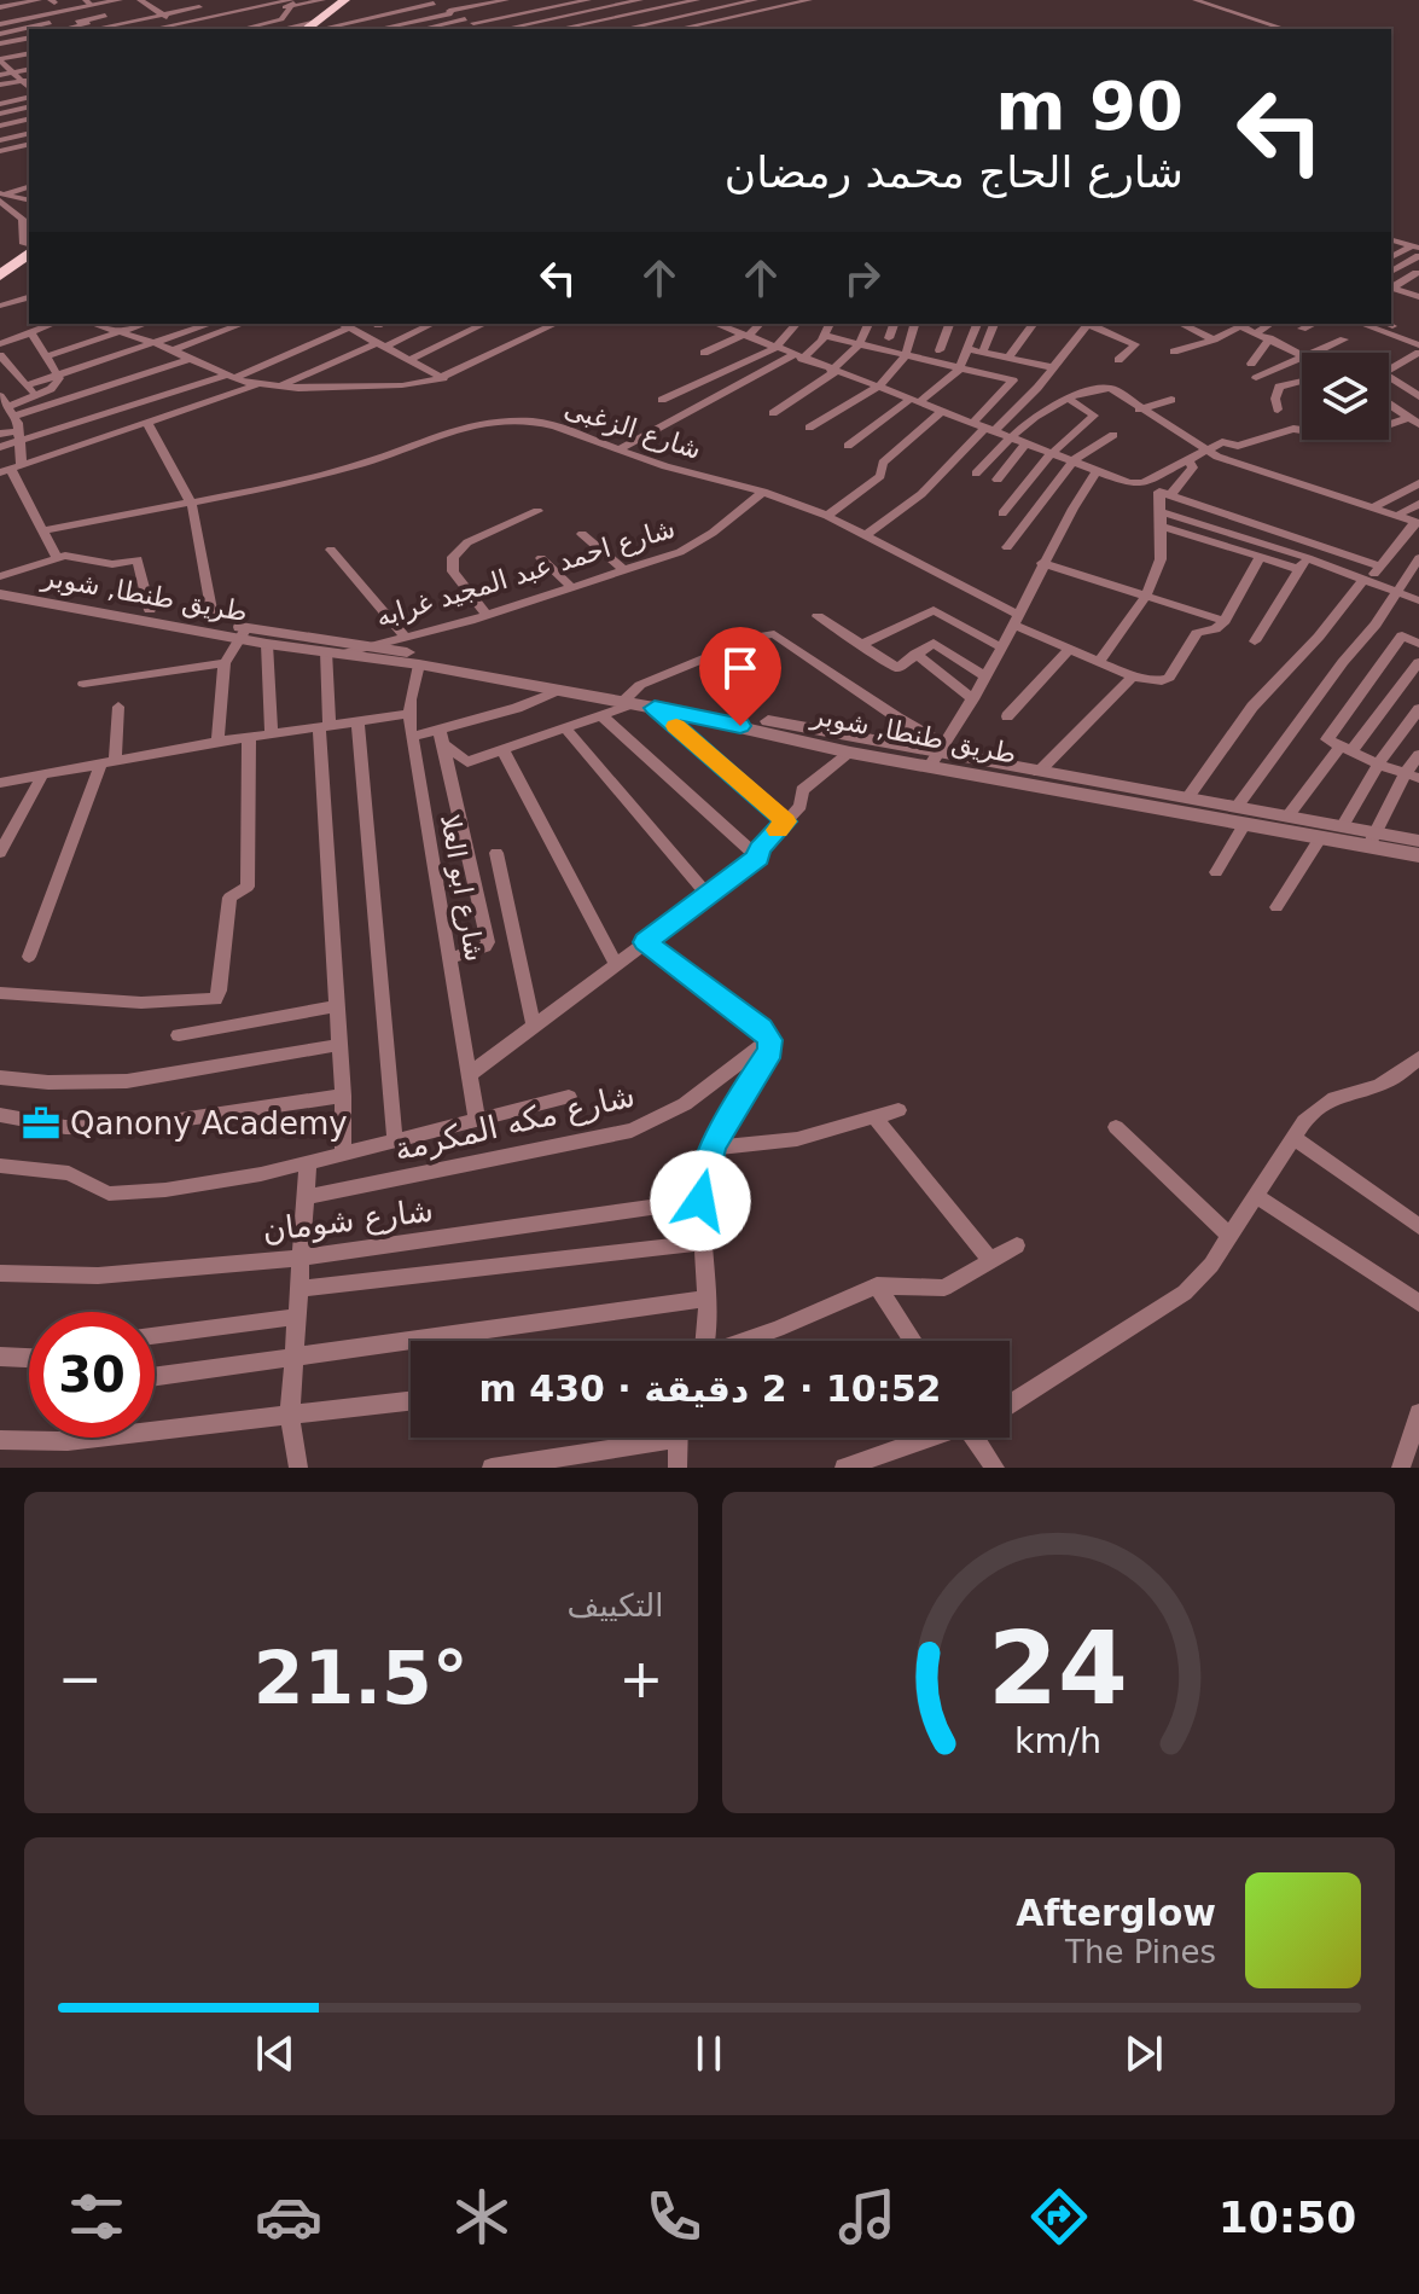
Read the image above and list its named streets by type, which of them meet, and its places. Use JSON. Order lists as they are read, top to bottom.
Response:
{
  "streets": {
    "street": [
      "شارع الزغبى",
      "شارع احمد عبد المجيد غرابه",
      "طريق طنطا, شوبر",
      "شارع ابو العلا",
      "شارع مكه المكرمة",
      "شارع شومان"
    ]
  },
  "crossings": [
    ["شارع الزغبى", "شارع احمد عبد المجيد غرابه"],
    ["شارع احمد عبد المجيد غرابه", "طريق طنطا, شوبر"],
    ["طريق طنطا, شوبر", "شارع ابو العلا"]
  ],
  "places": {
    "office": ["Qanony Academy"]
  },
  "page": {
    "turn": ["90 m", "شارع الحاج محمد رمضان"],
    "limit": "30",
    "trip": "10:52 · 2 دقيقة · 430 m",
    "tile": "التكييف",
    "heat": ["−", "21.5°", "+"],
    "song": ["Afterglow", "The Pines"],
    "tabs": "10:50",
    "gauge": ["24", "km/h"]
  }
}
